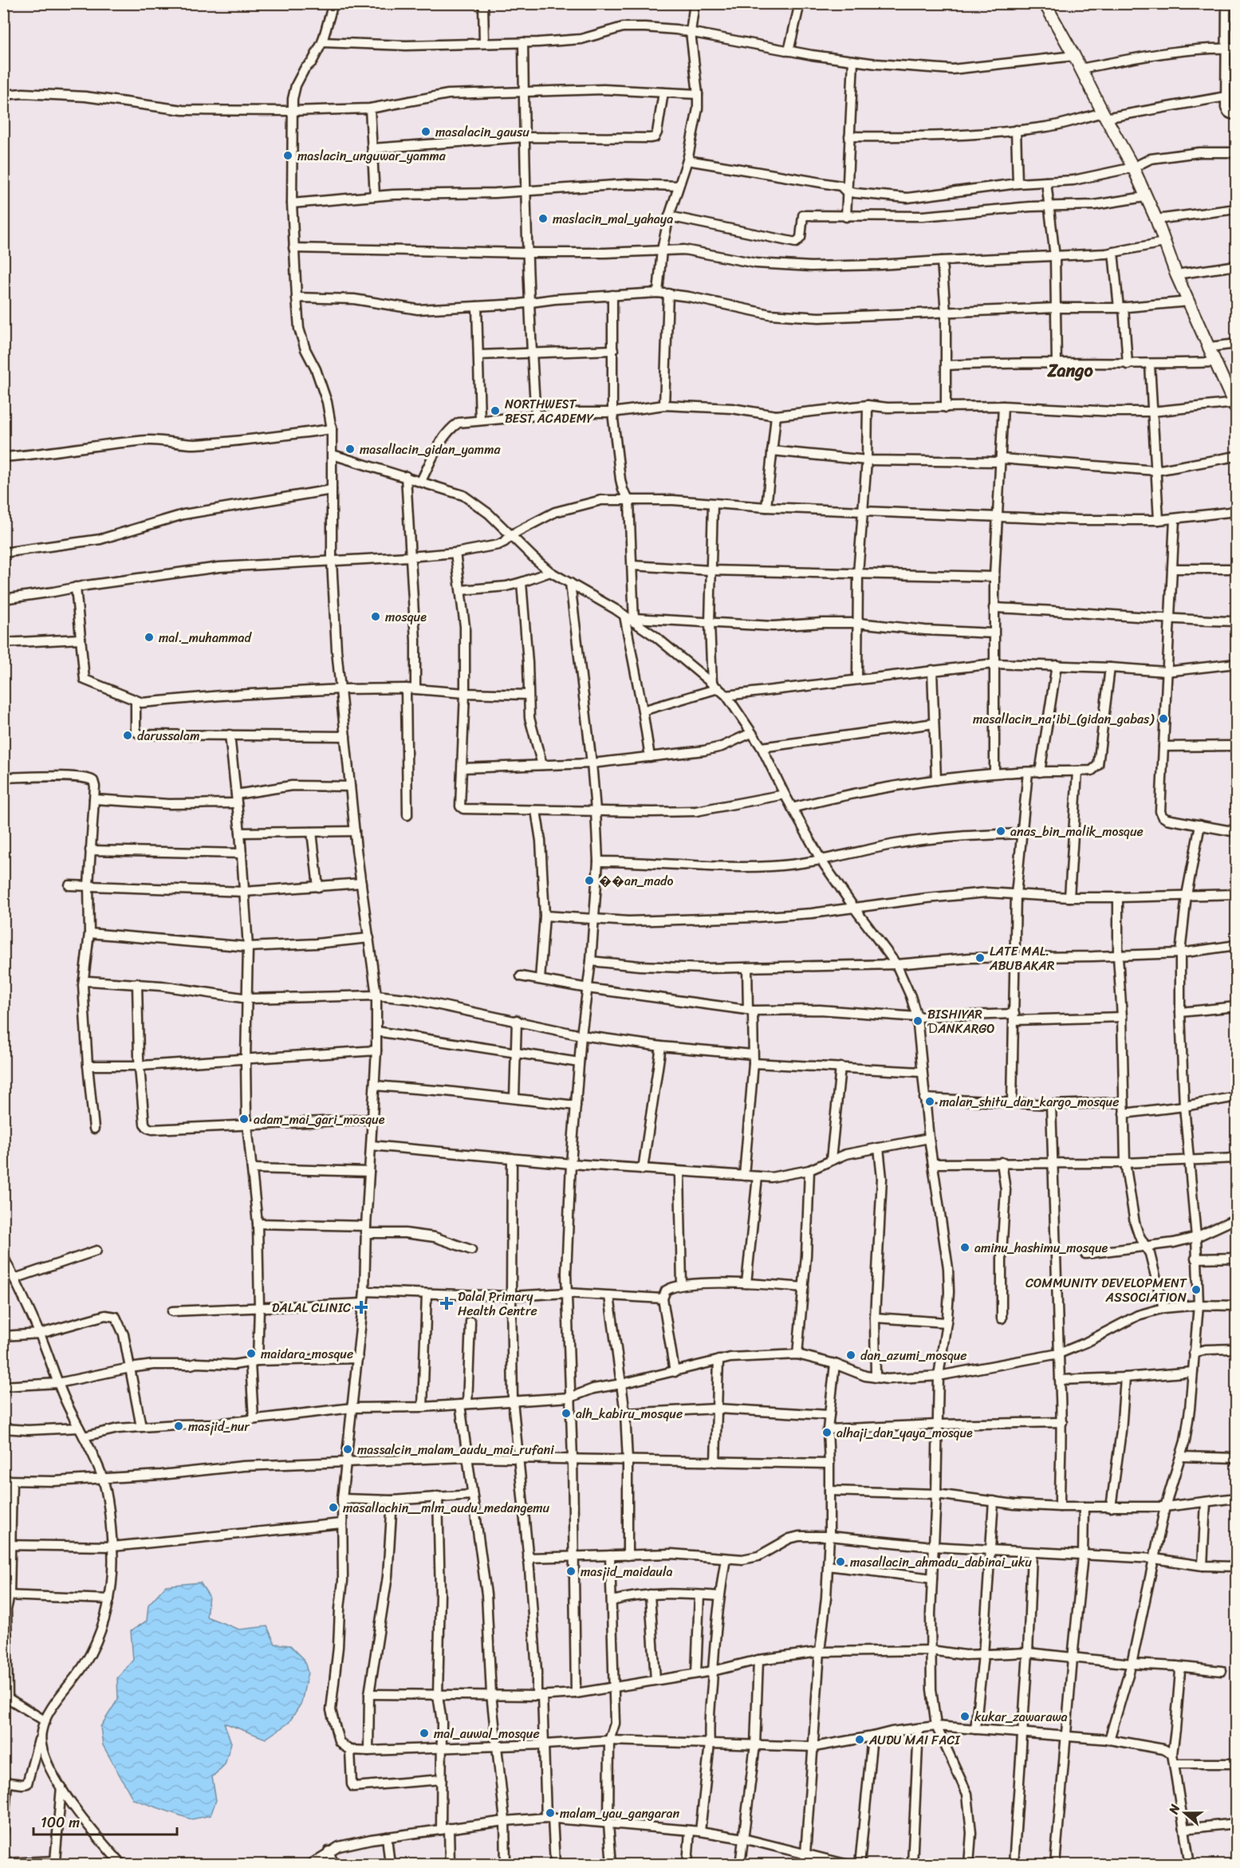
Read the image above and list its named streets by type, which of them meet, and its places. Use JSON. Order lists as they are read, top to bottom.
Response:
{
  "districts": ["Zango"],
  "places": {
    "other": [
      "masalacin_gausu",
      "maslacin_unguwar_yamma",
      "maslacin_mal_yahaya",
      "NORTHWEST BEST ACADEMY",
      "masallacin_gidan_yamma",
      "mosque",
      "mal._muhammad",
      "masallacin_na'ibi_(gidan_gabas)",
      "darussalam",
      "anas_bin_malik_mosque",
      "��an_mado",
      "LATE MAL. ABUBAKAR",
      "BISHIYAR ƊANKARGO",
      "malan_shitu_dan_kargo_mosque",
      "adam_mai_gari_mosque",
      "aminu_hashimu_mosque",
      "COMMUNITY DEVELOPMENT ASSOCIATION",
      "maidara_mosque",
      "dan_azumi_mosque",
      "alh_kabiru_mosque",
      "masjid_nur",
      "alhaji_dan_yaya_mosque",
      "massalcin_malam_audu_mai_rufani",
      "masallachin__mlm_audu_medangemu",
      "masallacin_ahmadu_dabinai_uku",
      "masjid_maidaula",
      "kukar_zawarawa",
      "mal_auwal_mosque",
      "AUDU MAI FACI",
      "malam_yau_gangaran"
    ],
    "health": ["Dalal Primary Health Centre", "DALAL CLINIC"]
  },
  "scale_bar": "100 m",
  "north": "left"
}
